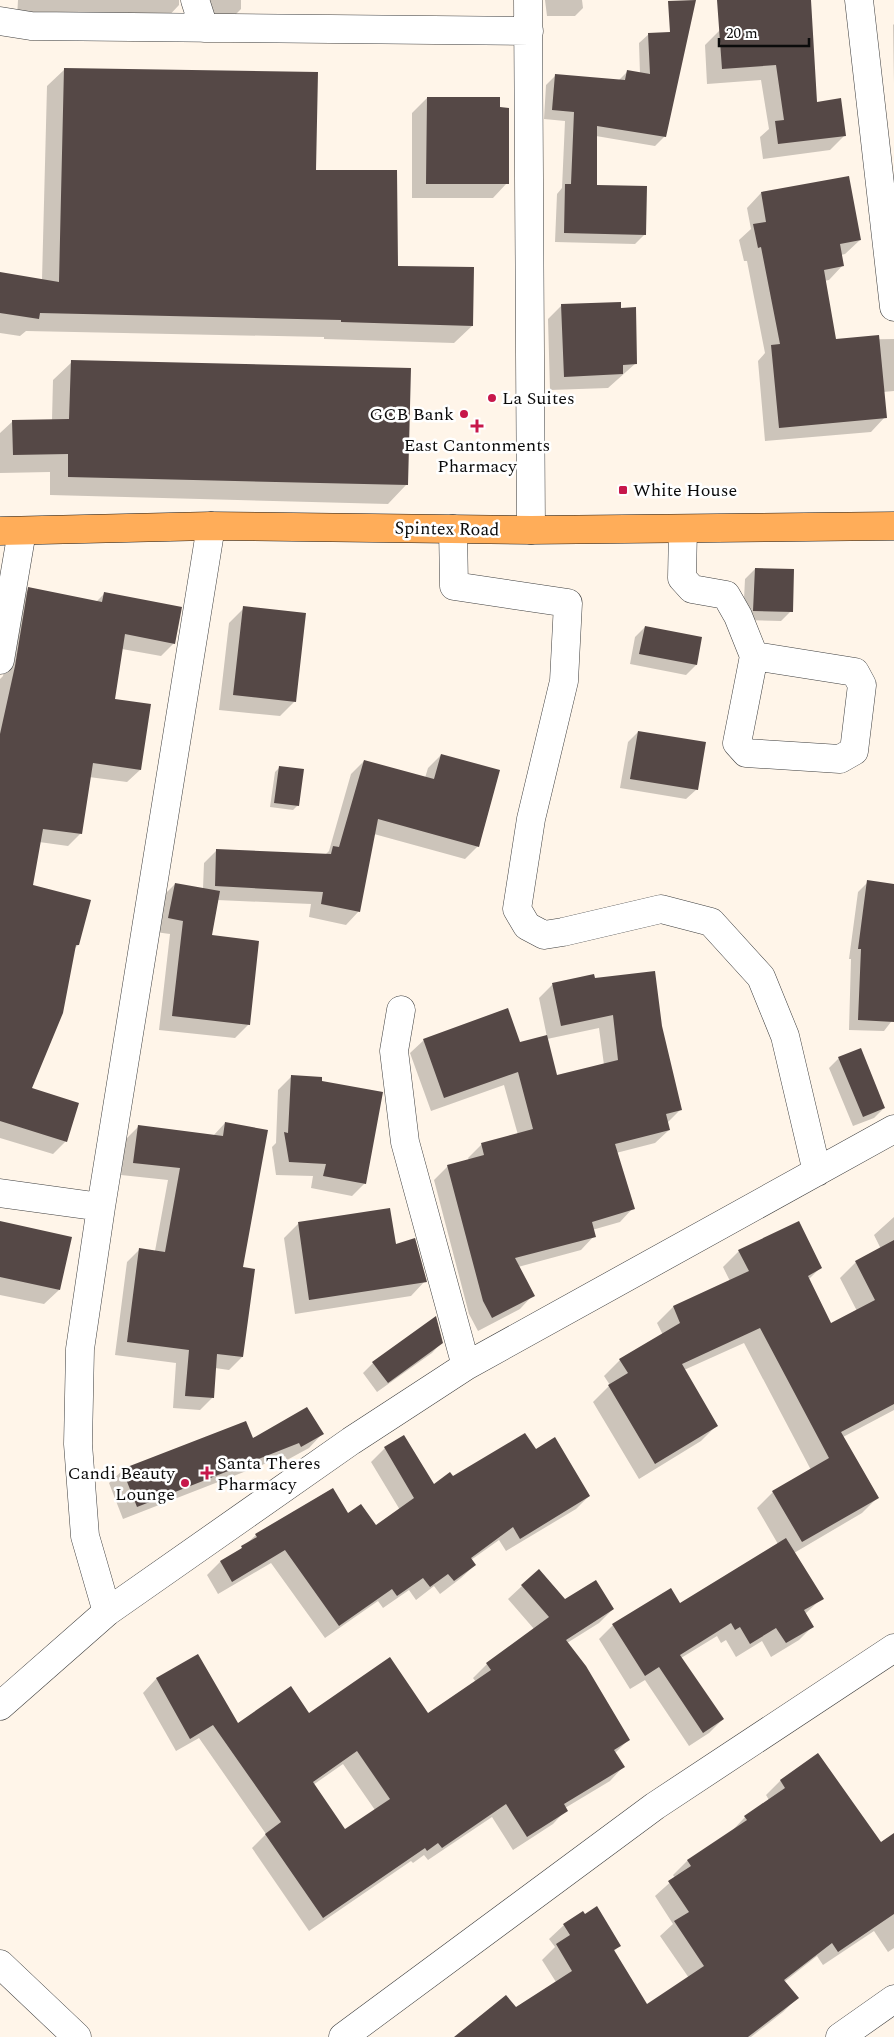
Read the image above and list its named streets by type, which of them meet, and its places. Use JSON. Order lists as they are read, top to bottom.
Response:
{
  "streets": {
    "main road": ["Spintex Road"]
  },
  "places": {
    "other": ["La Suites", "GCB Bank", "Candi Beauty Lounge"],
    "health": ["East Cantonments Pharmacy", "Santa Theres Pharmacy"],
    "transit": ["White House"]
  },
  "scale_bar": "20 m"
}
